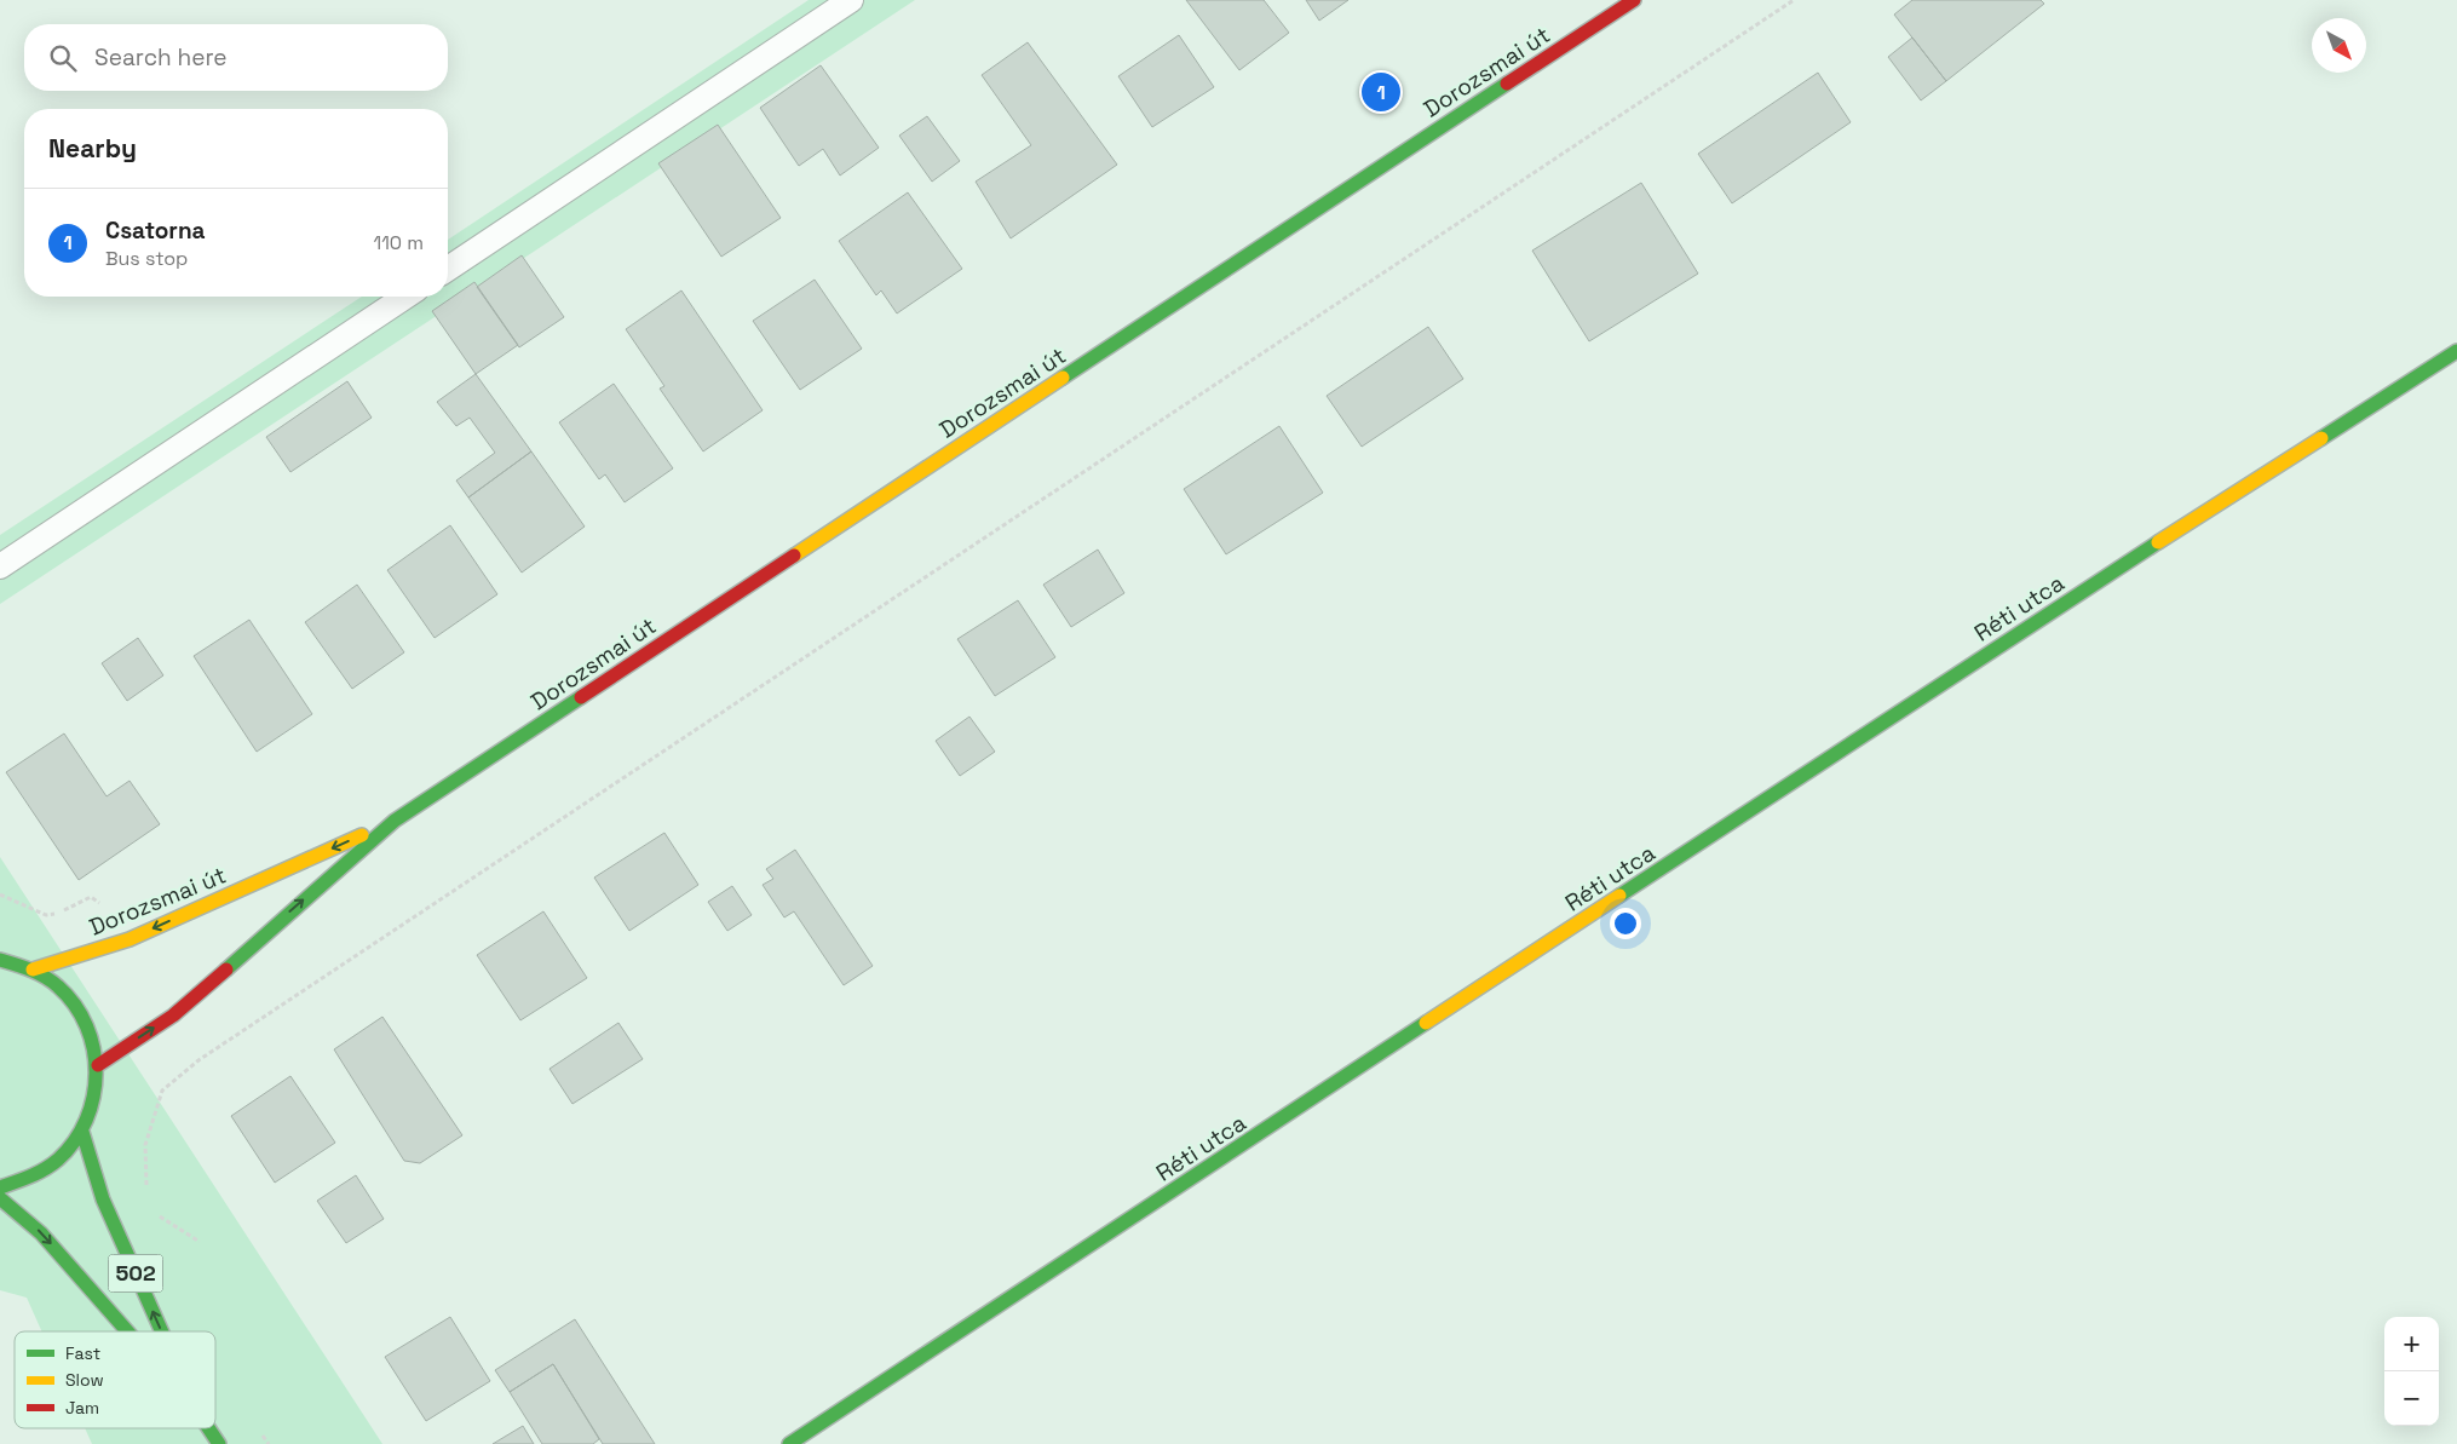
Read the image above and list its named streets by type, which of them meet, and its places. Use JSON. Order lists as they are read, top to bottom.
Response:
{
  "streets": {
    "main road": ["Dorozsmai út", "Réti utca", "502"]
  },
  "legend": ["Fast", "Slow", "Jam"],
  "north": "bottom right",
  "page": {
    "search": "Search here",
    "pins": "1",
    "heading": "Nearby",
    "list": [
      {
        "mark": "1",
        "name": "Csatorna",
        "note": "Bus stop",
        "value": "110 m"
      }
    ],
    "map_buttons": ["+", "−"]
  }
}
